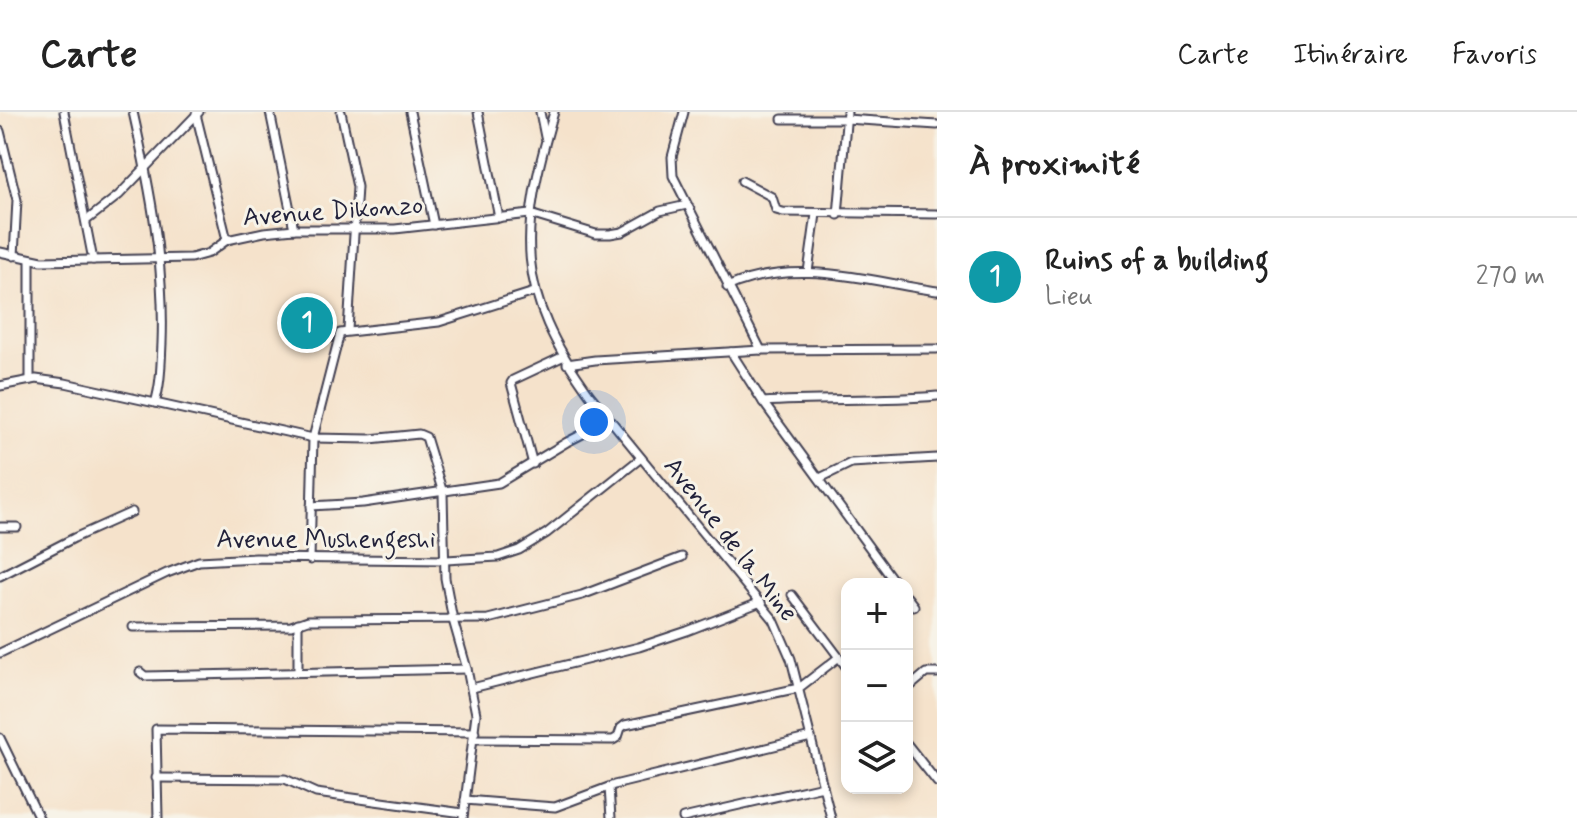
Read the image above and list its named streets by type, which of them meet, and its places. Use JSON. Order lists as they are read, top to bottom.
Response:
{
  "streets": {
    "street": ["Avenue Dikonzo", "Avenue Mushengeshi", "Avenue de la Mine"]
  },
  "crossings": [
    ["Avenue Dikonzo", "Avenue de la Mine"],
    ["Avenue Mushengeshi", "Avenue de la Mine"]
  ],
  "page": {
    "header": "Carte",
    "nav": ["Carte", "Itinéraire", "Favoris"],
    "heading": "À proximité",
    "list": [
      {
        "mark": "1",
        "name": "Ruins of a building",
        "note": "Lieu",
        "value": "270 m"
      }
    ],
    "pins": "1",
    "map_buttons": ["+", "−"]
  }
}
